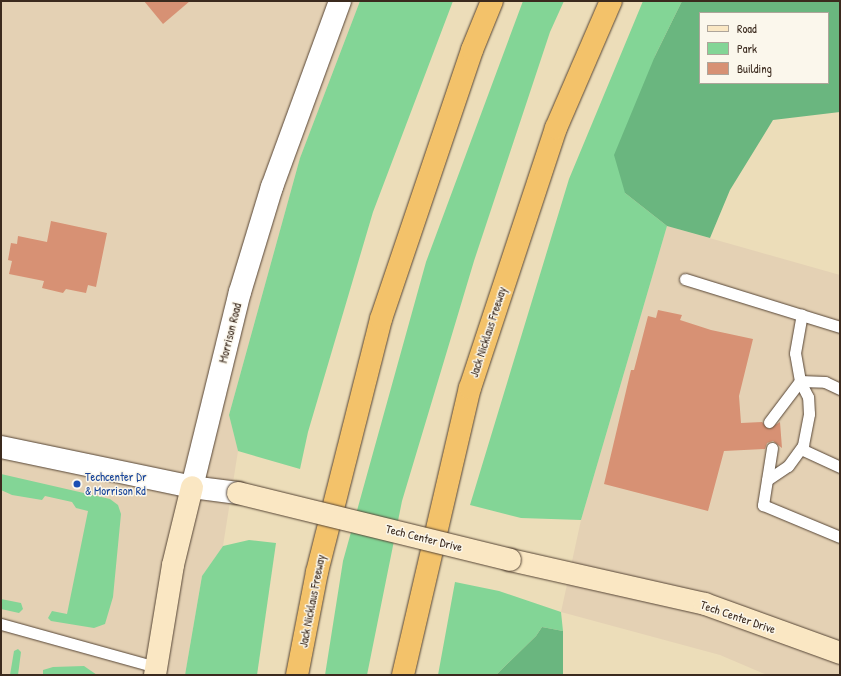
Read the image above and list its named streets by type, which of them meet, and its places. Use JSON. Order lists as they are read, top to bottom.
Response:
{
  "streets": {
    "highway": ["Jack Nicklaus Freeway"],
    "main road": ["Morrison Road", "Tech Center Drive"]
  },
  "crossings": [
    ["Morrison Road", "Tech Center Drive"]
  ],
  "places": ["Techcenter Dr & Morrison Rd"],
  "legend": ["Road", "Park", "Building"]
}
